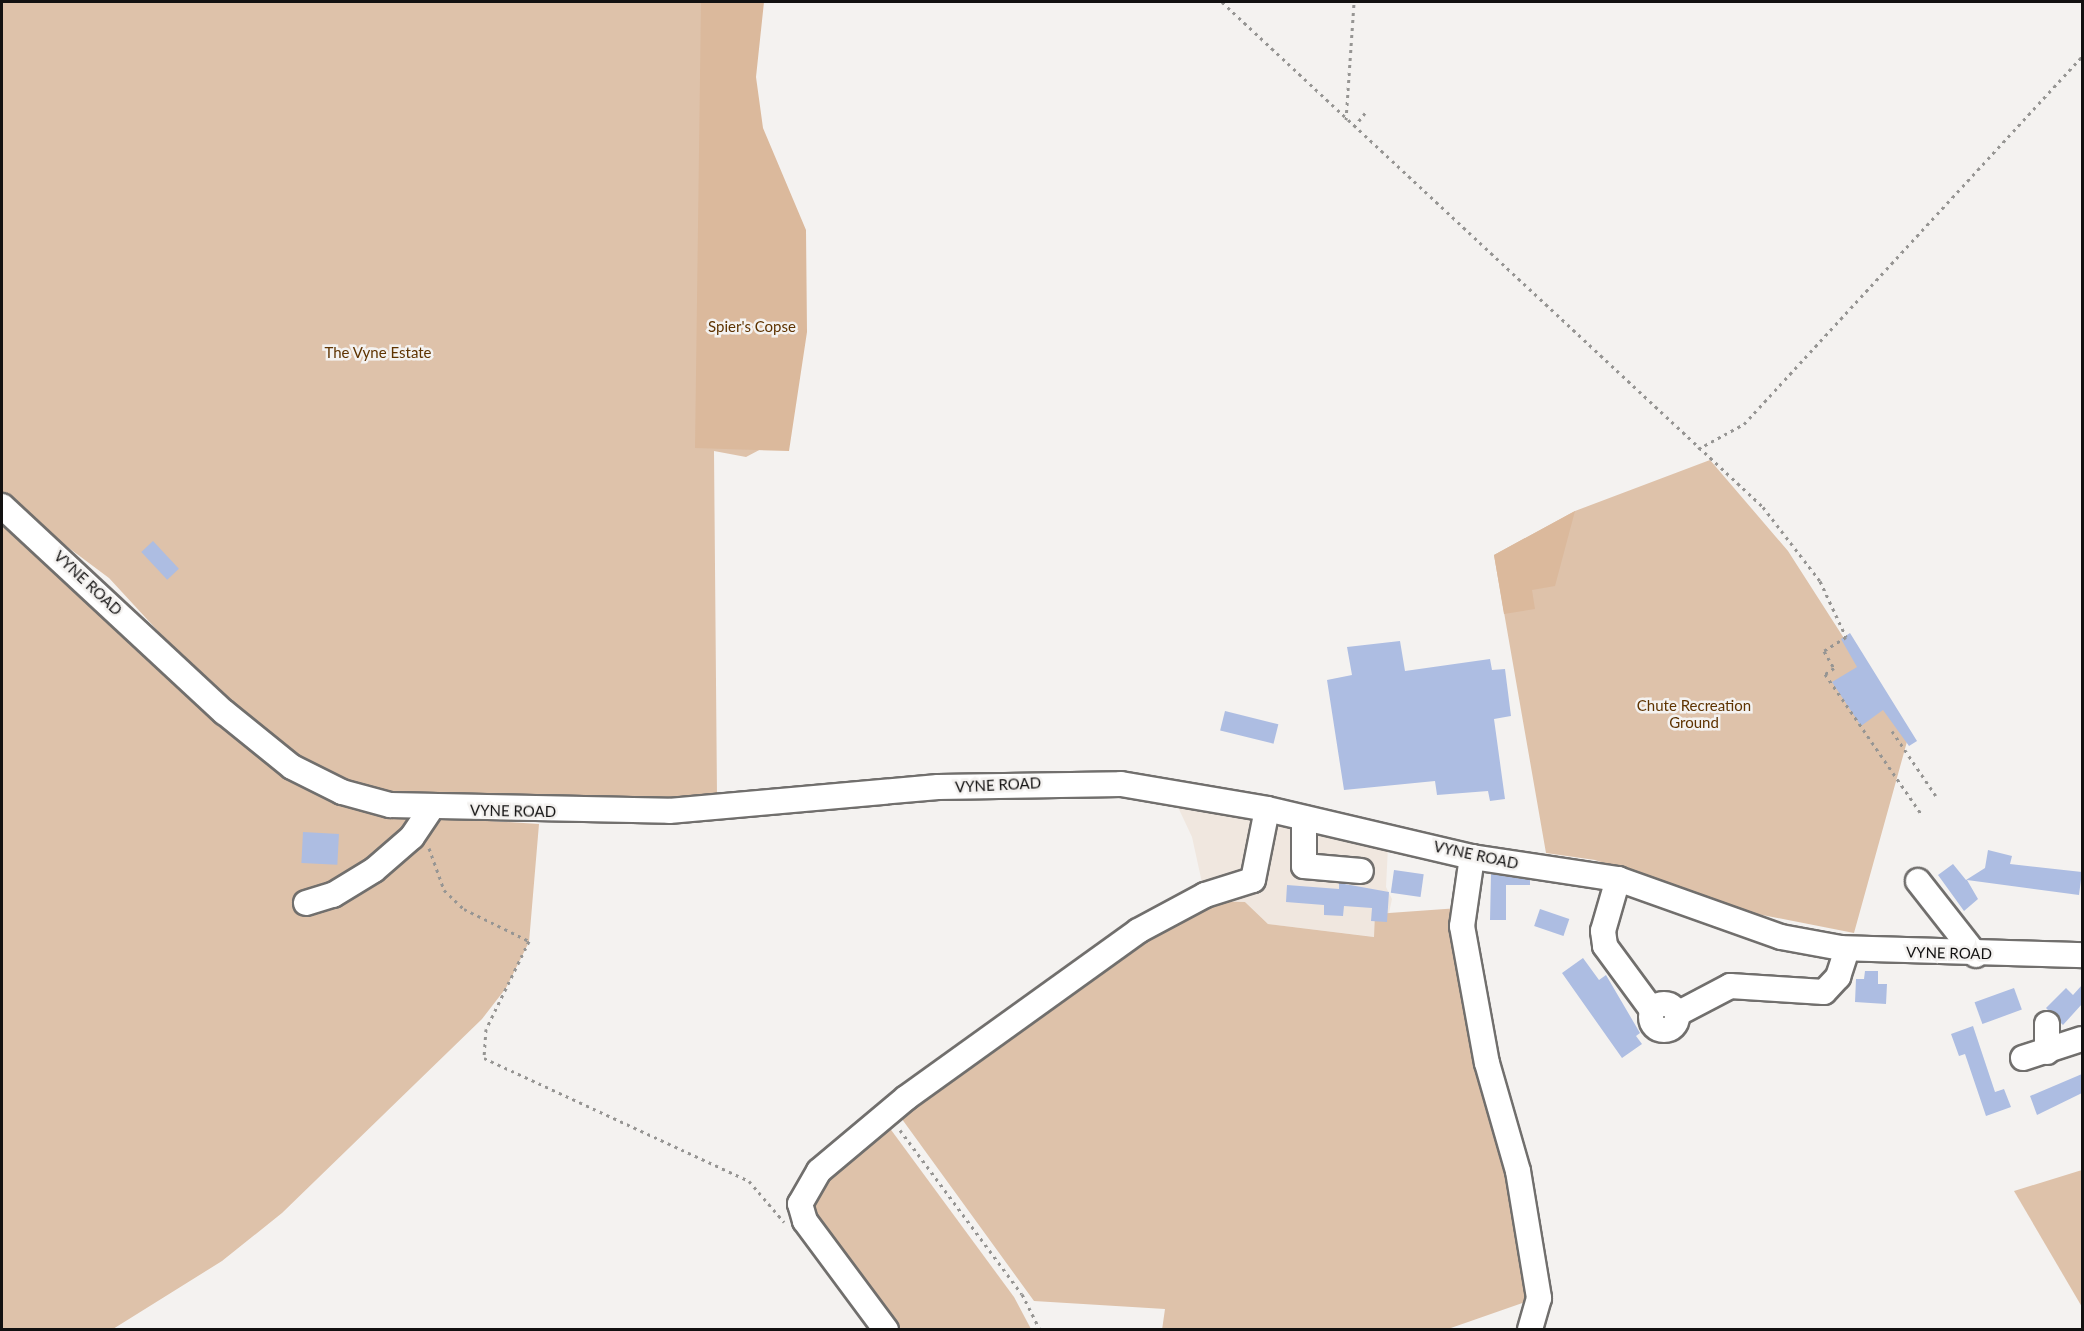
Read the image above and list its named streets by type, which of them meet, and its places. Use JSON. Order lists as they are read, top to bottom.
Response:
{
  "streets": {
    "street": ["VYNE ROAD"]
  },
  "parks": ["Spier's Copse", "The Vyne Estate", "Chute Recreation Ground"]
}
